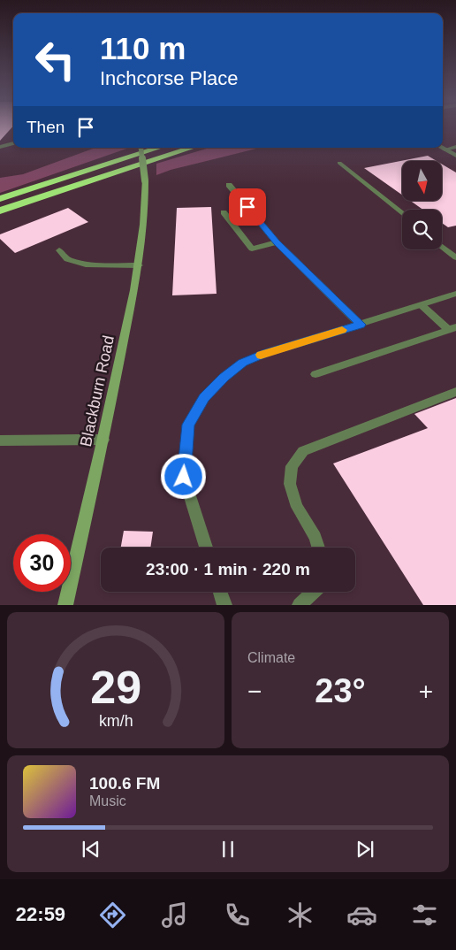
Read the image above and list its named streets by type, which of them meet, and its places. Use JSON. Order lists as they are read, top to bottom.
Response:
{
  "streets": {
    "main road": ["Blackburn Road"]
  },
  "north": "bottom",
  "page": {
    "turn": ["110 m", "Inchcorse Place"],
    "then": "Then",
    "limit": "30",
    "trip": "23:00 · 1 min · 220 m",
    "tile": "Climate",
    "heat": ["−", "23°", "+"],
    "song": ["100.6 FM", "Music"],
    "tabs": "22:59",
    "gauge": ["29", "km/h"]
  }
}
